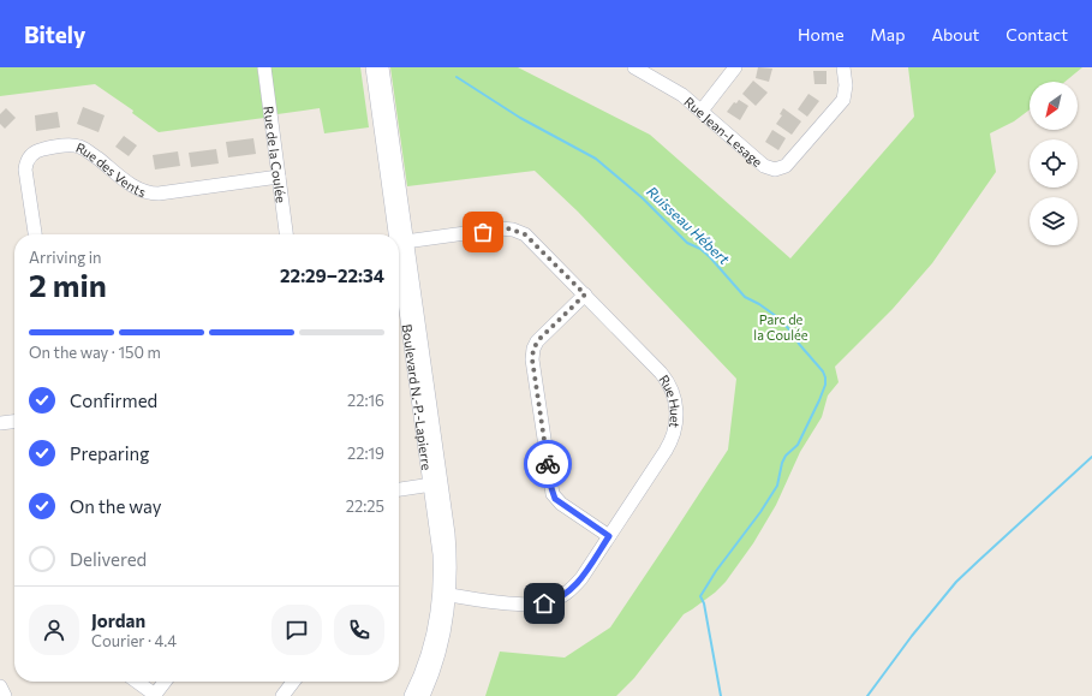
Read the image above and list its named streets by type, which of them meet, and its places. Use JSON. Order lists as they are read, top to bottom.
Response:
{
  "streets": {
    "street": [
      "Rue Jean-Lesage",
      "Rue de la Coulée",
      "Rue des Vents",
      "Boulevard N.-P.-Lapierre",
      "Rue Huet"
    ]
  },
  "crossings": [
    ["Rue de la Coulée", "Rue des Vents"],
    ["Boulevard N.-P.-Lapierre", "Rue Huet"]
  ],
  "water": ["Ruisseau Hébert"],
  "parks": ["Parc de la Coulée"],
  "north": "bottom left",
  "page": {
    "header": "Bitely",
    "nav": [
      "Home",
      "Map",
      "About",
      "Contact"
    ],
    "heading": ["2 min", "Arriving in", "22:29–22:34"],
    "panel": ["Jordan", "Courier · 4.4"],
    "bar": "On the way · 150 m",
    "list": [
      ["Confirmed", "22:16"],
      ["Preparing", "22:19"],
      ["On the way", "22:25"],
      "Delivered"
    ]
  }
}
